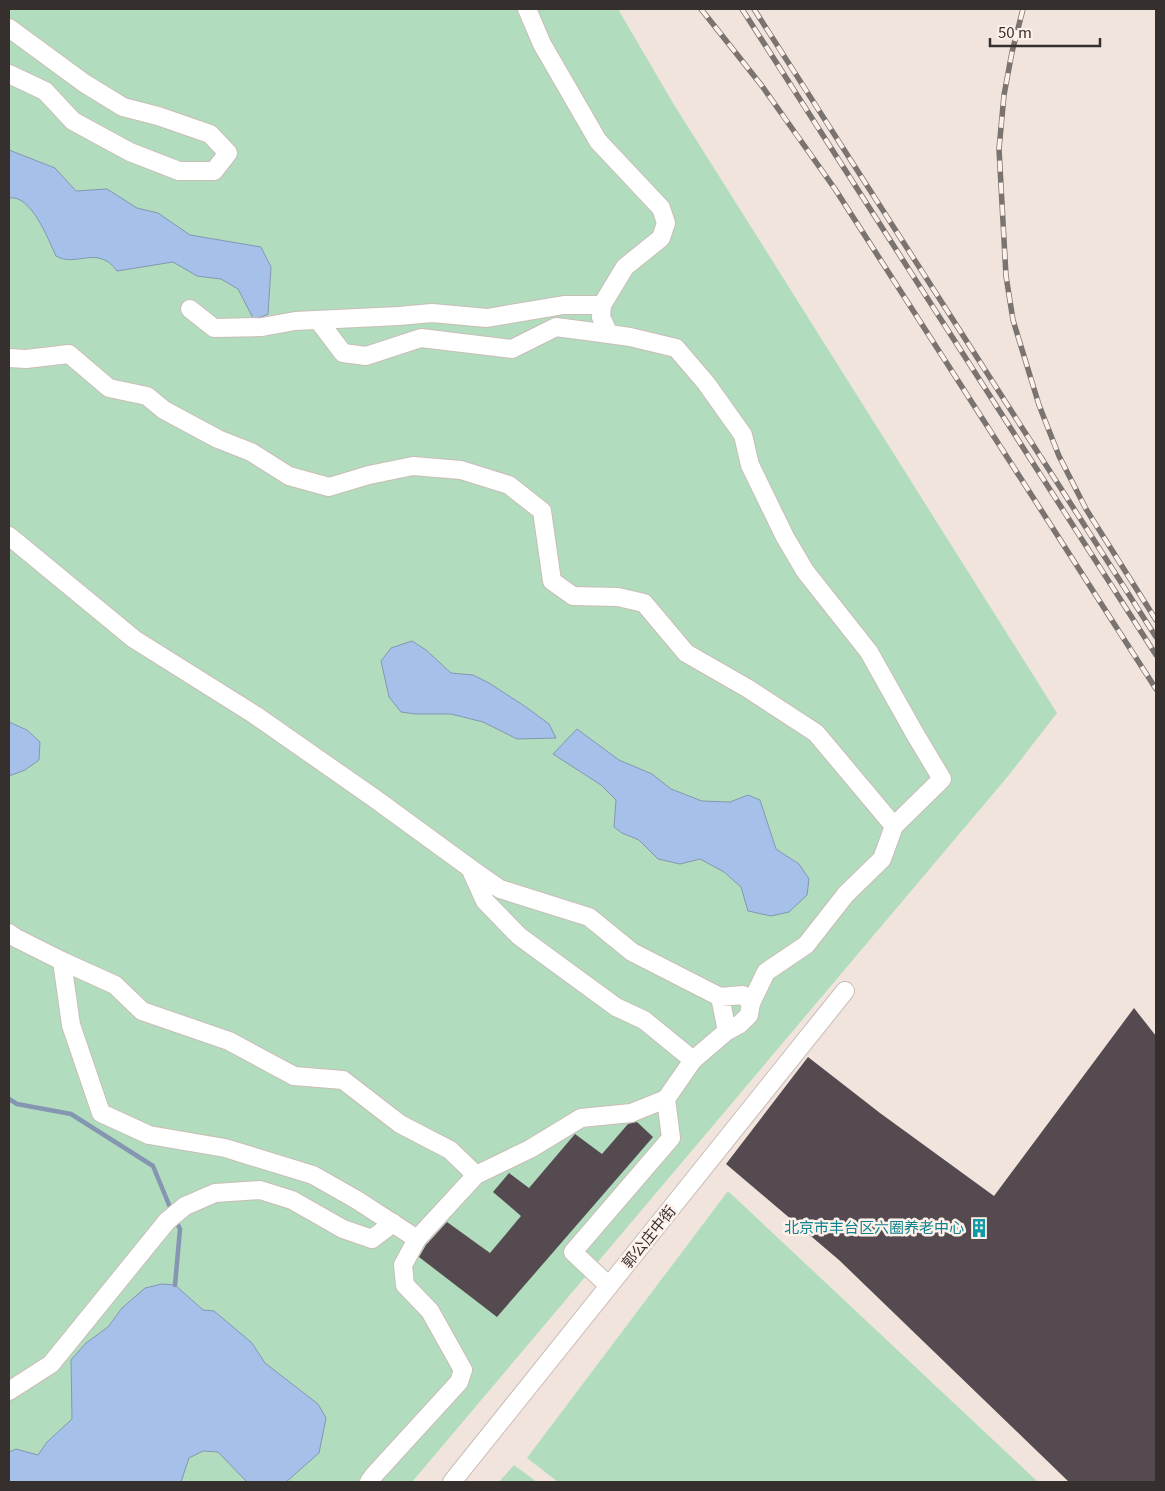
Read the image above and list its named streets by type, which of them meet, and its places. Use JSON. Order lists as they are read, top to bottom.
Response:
{
  "streets": {
    "street": ["郭公庄中街"]
  },
  "places": {
    "building": ["北京市丰台区六圈养老中心"]
  },
  "scale_bar": "50 m"
}
